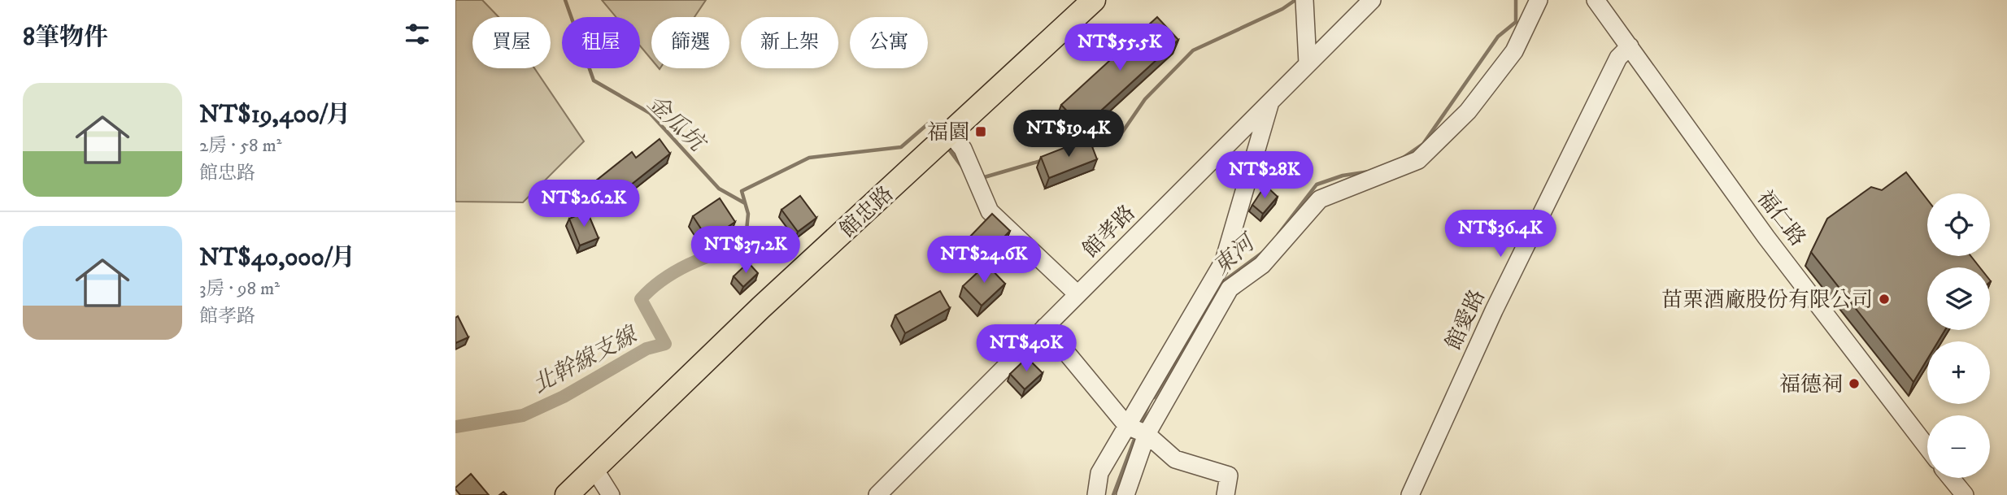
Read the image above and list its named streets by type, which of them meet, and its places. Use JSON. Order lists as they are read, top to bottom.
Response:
{
  "streets": {
    "main road": ["館忠路"],
    "street": ["福仁路", "館孝路", "館愛路"]
  },
  "crossings": [
    ["福仁路", "館愛路"]
  ],
  "water": ["金瓜坑", "東河", "北幹線支線"],
  "places": {
    "transit": ["福園"],
    "other": ["苗栗酒廠股份有限公司", "福德祠"]
  },
  "page": {
    "heading": "8筆物件",
    "chip": [
      "買屋",
      "租屋",
      "篩選",
      "新上架",
      "公寓"
    ],
    "price": [
      "NT$55.5K",
      "NT$19.4K",
      "NT$28K",
      "NT$26.2K",
      "NT$36.4K",
      "NT$37.2K",
      "NT$24.6K",
      "NT$40K"
    ],
    "list": [
      {
        "name": "NT$19,400/月",
        "note": "2房 · 58 m² · 館忠路"
      },
      {
        "name": "NT$40,000/月",
        "note": "3房 · 98 m² · 館孝路"
      }
    ],
    "map_buttons": ["+", "−"]
  }
}
